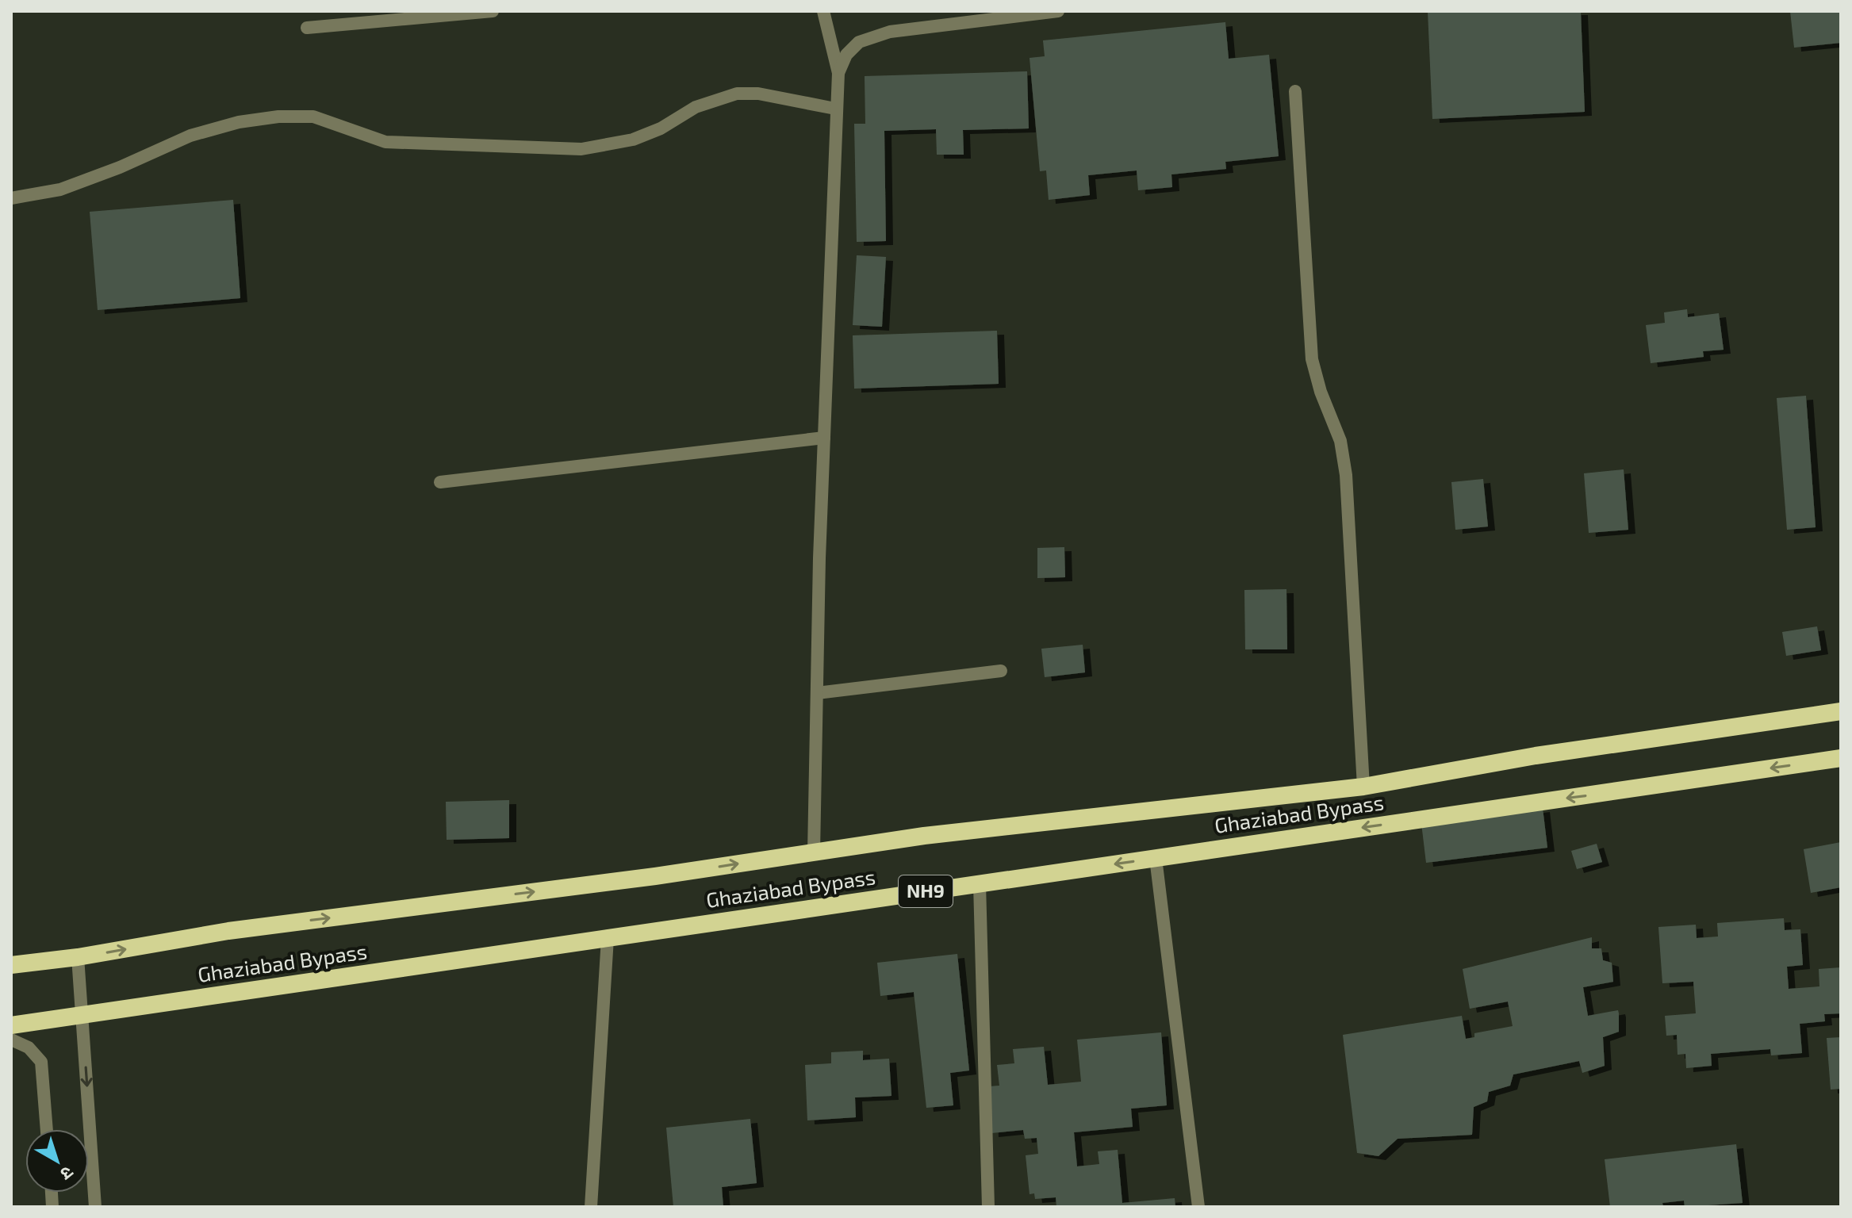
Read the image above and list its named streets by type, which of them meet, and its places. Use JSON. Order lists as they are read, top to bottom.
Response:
{
  "streets": {
    "highway": ["Ghaziabad Bypass", "NH9"]
  },
  "north": "bottom right"
}
